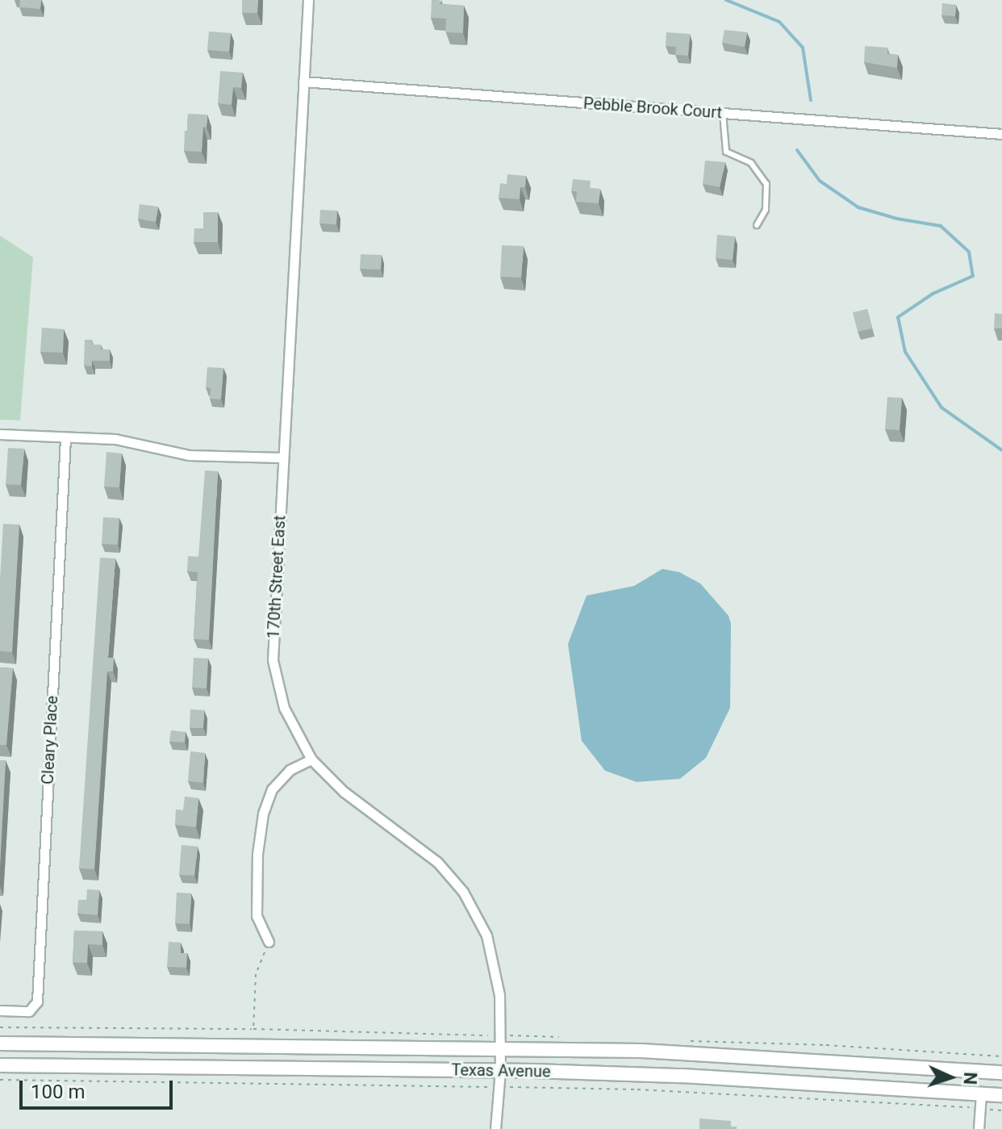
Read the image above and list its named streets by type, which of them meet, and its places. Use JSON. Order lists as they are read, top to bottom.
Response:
{
  "streets": {
    "main road": ["Texas Avenue"],
    "street": ["Pebble Brook Court", "170th Street East", "Cleary Place"]
  },
  "crossings": [
    ["Pebble Brook Court", "170th Street East"],
    ["170th Street East", "Texas Avenue"]
  ],
  "scale_bar": "100 m",
  "north": "right"
}
